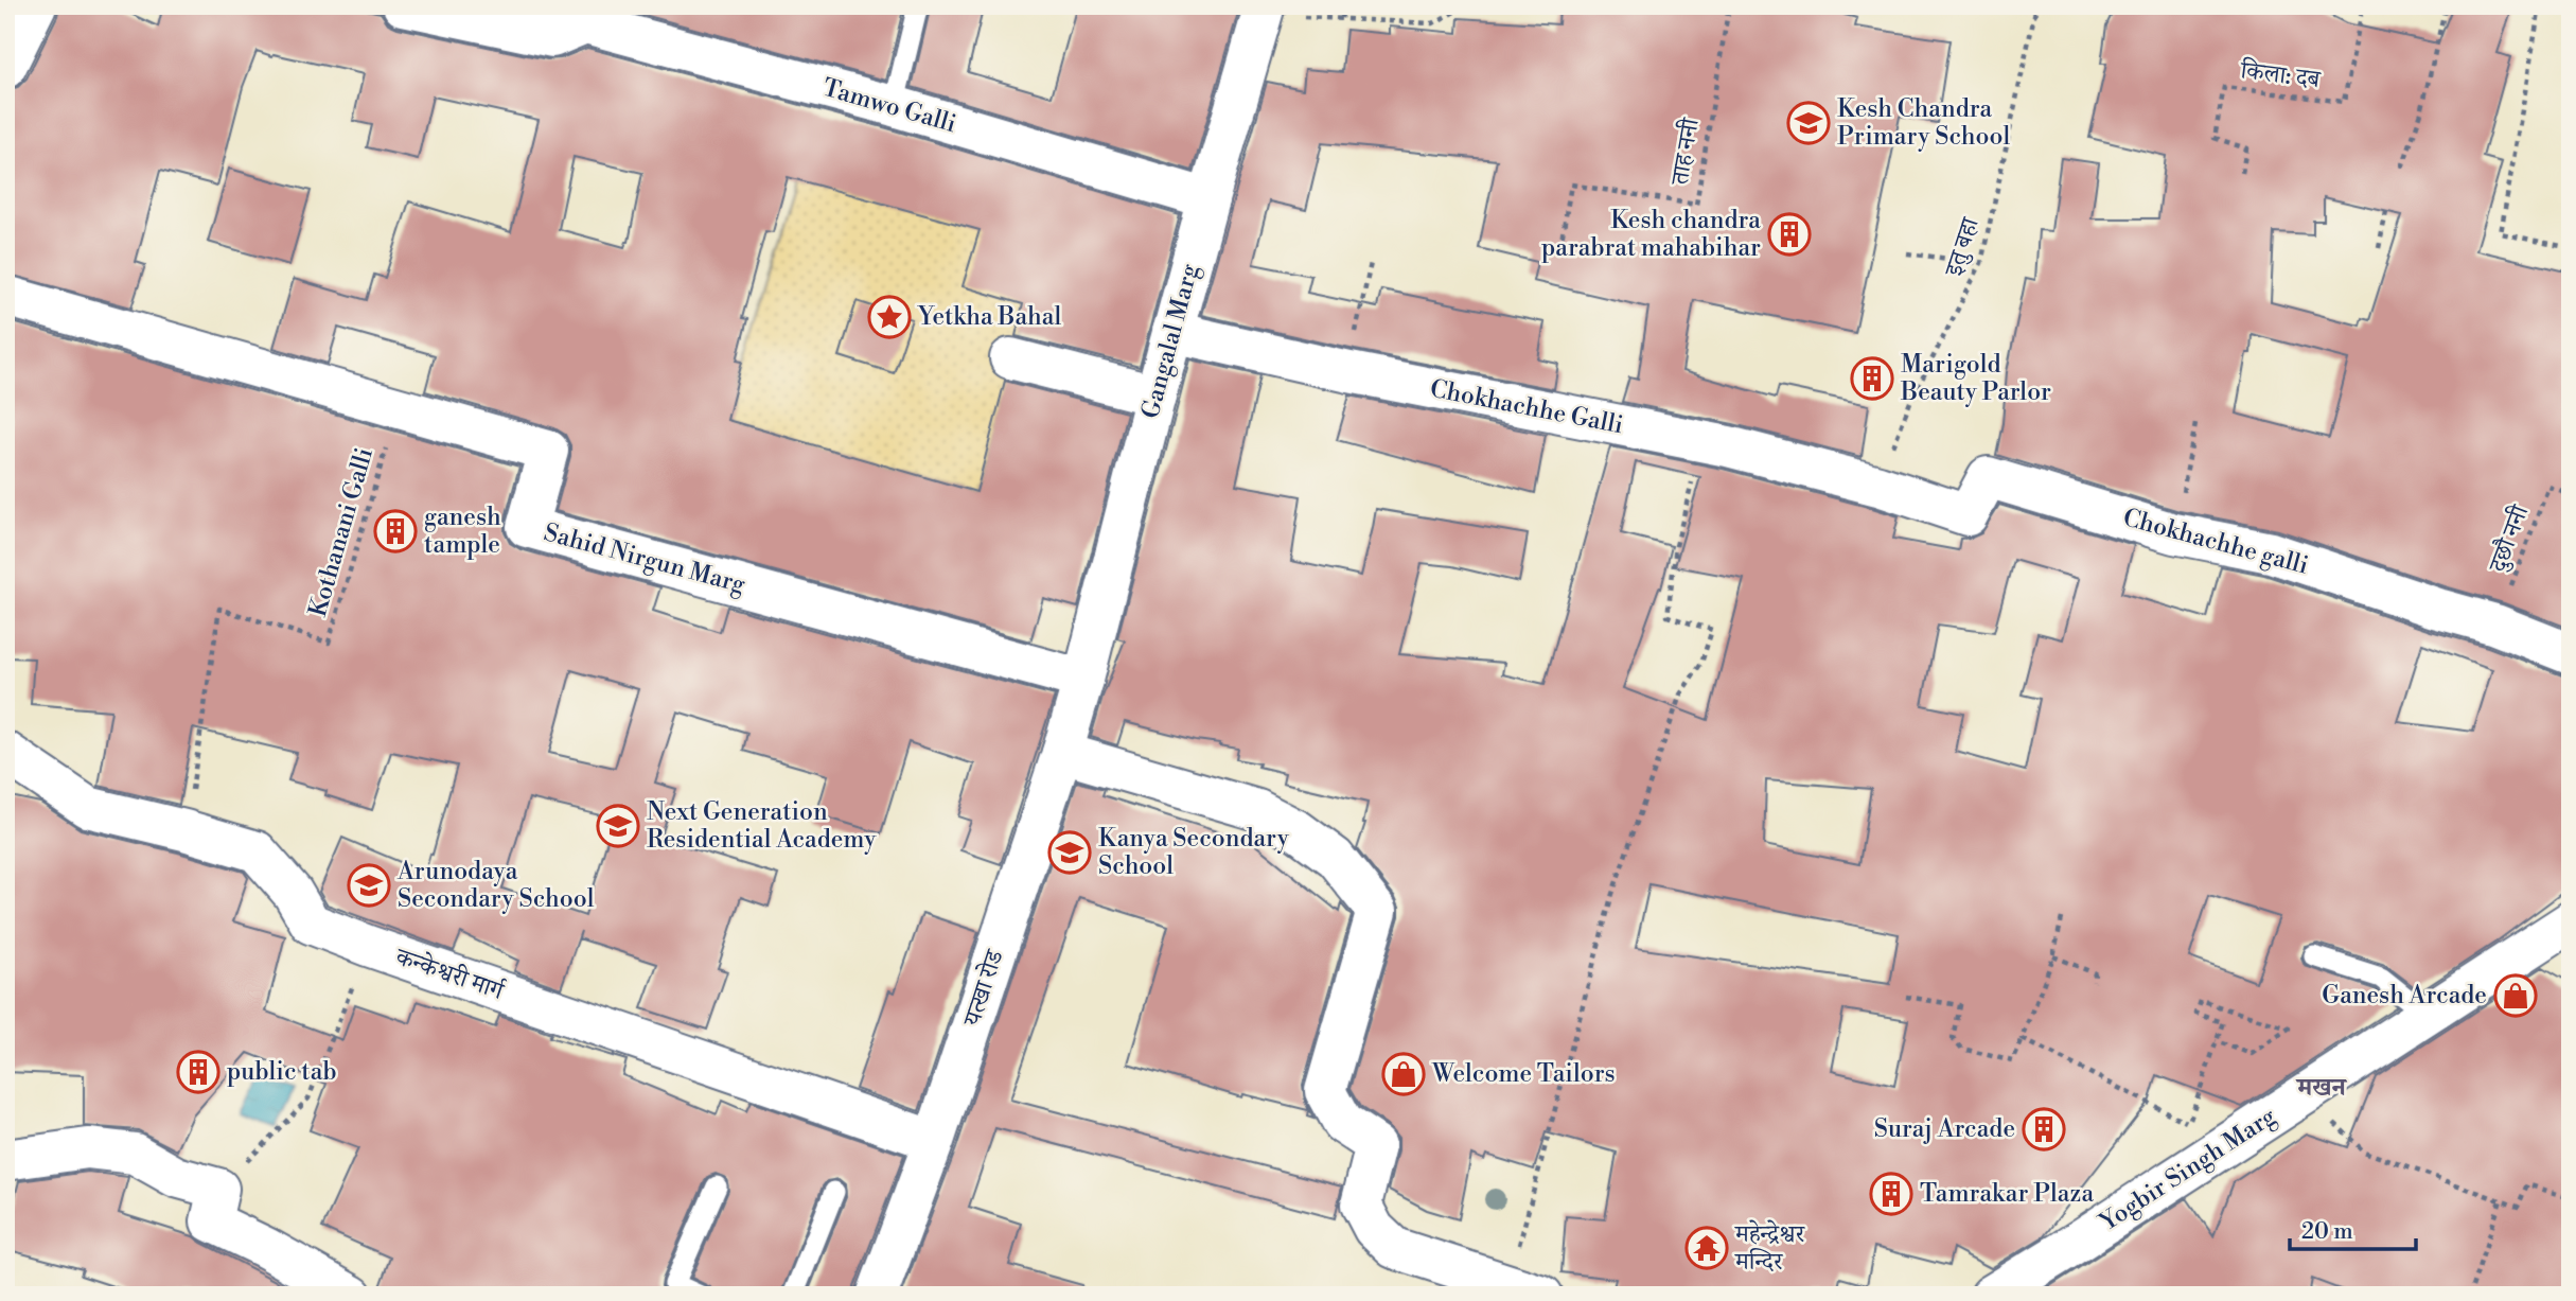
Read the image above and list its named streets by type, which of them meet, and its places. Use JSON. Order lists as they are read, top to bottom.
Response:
{
  "streets": {
    "street": [
      "Tamwo Galli",
      "Gangalal Marg",
      "Chokhachhe Galli",
      "Chokhachhe galli",
      "Sahid Nirgun Marg",
      "कन्केश्वरी मार्ग",
      "यत्खा रोड",
      "Yogbir Singh Marg"
    ],
    "path": [
      "किला: दब",
      "ताह ननी",
      "इतु बहा",
      "Kothanani Galli",
      "दुछौ ननी"
    ]
  },
  "crossings": [
    ["Tamwo Galli", "Gangalal Marg"],
    ["इतु बहा", "Chokhachhe Galli"],
    ["इतु बहा", "Chokhachhe galli"],
    ["Gangalal Marg", "Chokhachhe Galli"],
    ["Gangalal Marg", "Sahid Nirgun Marg"],
    ["Gangalal Marg", "यत्खा रोड"],
    ["Chokhachhe Galli", "Chokhachhe galli"],
    ["Kothanani Galli", "Sahid Nirgun Marg"],
    ["Kothanani Galli", "कन्केश्वरी मार्ग"],
    ["दुछौ ननी", "Chokhachhe galli"],
    ["Sahid Nirgun Marg", "यत्खा रोड"],
    ["कन्केश्वरी मार्ग", "यत्खा रोड"]
  ],
  "districts": ["मखन"],
  "places": {
    "school or university": [
      "Kesh Chandra Primary School",
      "Next Generation Residential Academy",
      "Kanya Secondary School",
      "Arunodaya Secondary School"
    ],
    "building": [
      "Kesh chandra parabrat mahabihar",
      "Marigold Beauty Parlor",
      "ganesh tample",
      "public tab",
      "Suraj Arcade",
      "Tamrakar Plaza"
    ],
    "place": ["Yetkha Bahal"],
    "shop": ["Ganesh Arcade", "Welcome Tailors"],
    "temple": ["महेन्द्रेश्वर मन्दिर"]
  },
  "scale_bar": "20 m"
}
